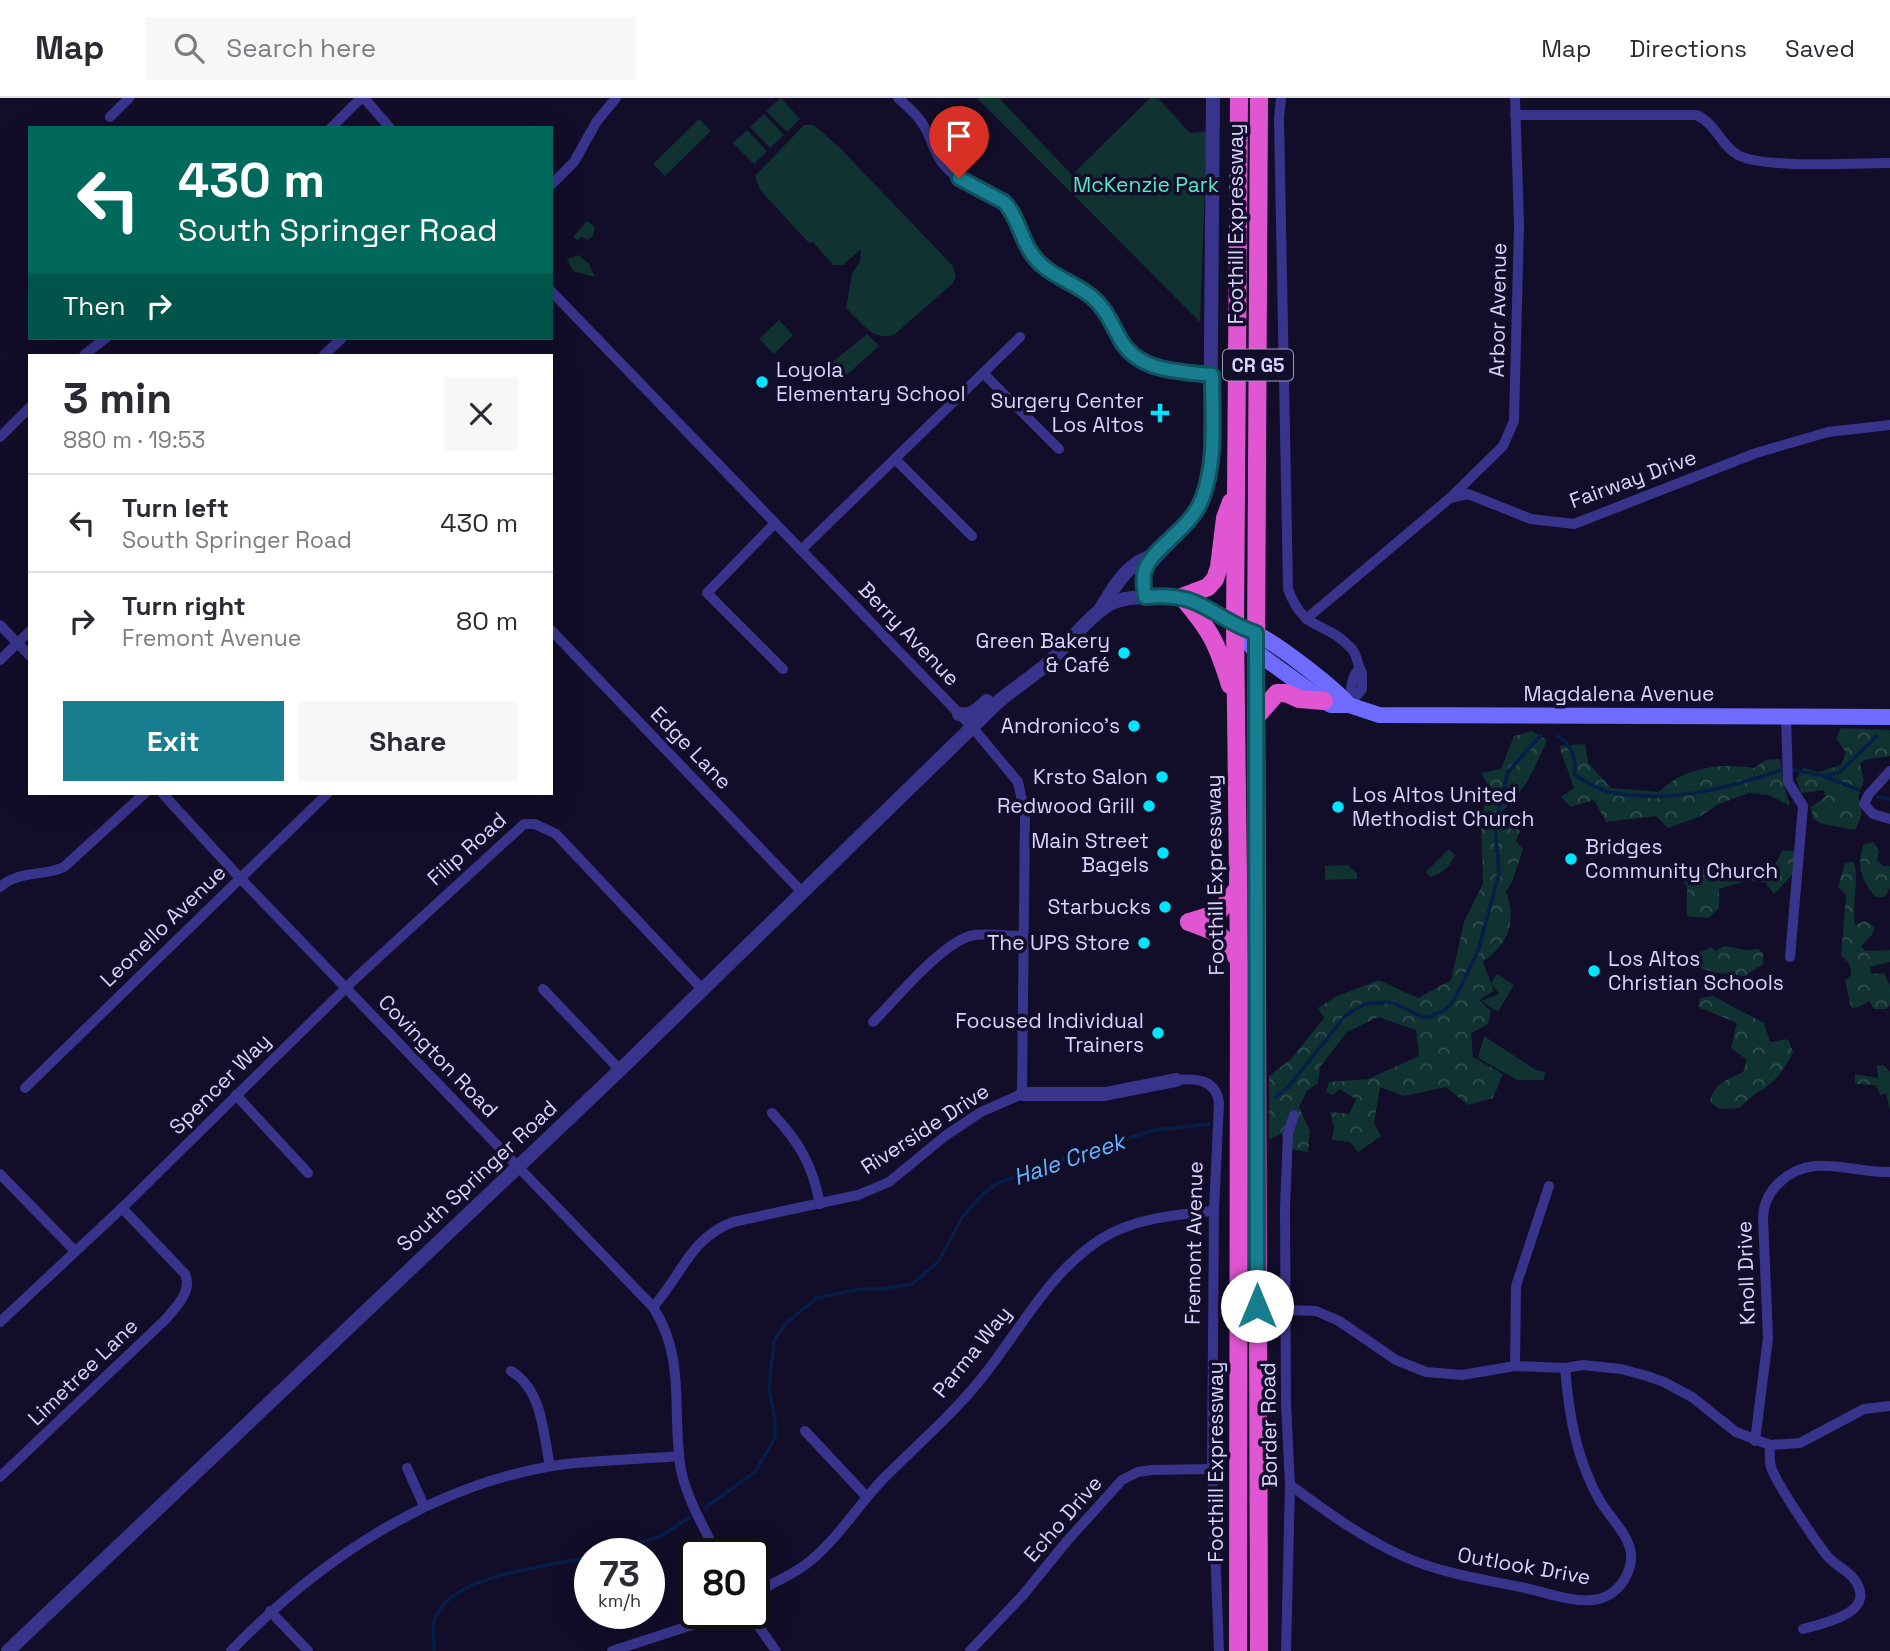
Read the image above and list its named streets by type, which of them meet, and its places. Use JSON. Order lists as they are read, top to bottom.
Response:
{
  "streets": {
    "highway": ["Foothill Expressway", "CR G5"],
    "main road": ["Magdalena Avenue"],
    "street": [
      "Arbor Avenue",
      "Fairway Drive",
      "Berry Avenue",
      "Edge Lane",
      "Filip Road",
      "Leonello Avenue",
      "Covington Road",
      "Spencer Way",
      "Riverside Drive",
      "South Springer Road",
      "Fremont Avenue",
      "Knoll Drive",
      "Parma Way",
      "Limetree Lane",
      "Border Road",
      "Echo Drive",
      "Outlook Drive"
    ]
  },
  "crossings": [
    ["Foothill Expressway", "Magdalena Avenue"],
    ["Foothill Expressway", "South Springer Road"],
    ["Arbor Avenue", "Fairway Drive"],
    ["Berry Avenue", "Riverside Drive"],
    ["Berry Avenue", "South Springer Road"],
    ["Magdalena Avenue", "South Springer Road"],
    ["Edge Lane", "South Springer Road"],
    ["Filip Road", "Covington Road"],
    ["Filip Road", "Spencer Way"],
    ["Filip Road", "South Springer Road"],
    ["Leonello Avenue", "Covington Road"],
    ["Covington Road", "Spencer Way"],
    ["Covington Road", "Riverside Drive"],
    ["Covington Road", "South Springer Road"],
    ["Spencer Way", "Limetree Lane"],
    ["Riverside Drive", "Fremont Avenue"],
    ["Fremont Avenue", "Parma Way"],
    ["Fremont Avenue", "Echo Drive"],
    ["Border Road", "Outlook Drive"]
  ],
  "water": ["Hale Creek"],
  "parks": ["McKenzie Park"],
  "places": {
    "other": [
      "Loyola Elementary School",
      "Green Bakery & Café",
      "Andronico’s",
      "Krsto Salon",
      "Redwood Grill",
      "Los Altos United Methodist Church",
      "Main Street Bagels",
      "Bridges Community Church",
      "Starbucks",
      "The UPS Store",
      "Los Altos Christian Schools",
      "Focused Individual Trainers"
    ],
    "health": ["Surgery Center Los Altos"]
  },
  "page": {
    "header": "Map",
    "search": "Search here",
    "nav": ["Map", "Directions", "Saved"],
    "turn": ["430 m", "South Springer Road"],
    "then": "Then",
    "heading": ["3 min", "880 m · 19:53"],
    "list": [
      {
        "name": "Turn left",
        "note": "South Springer Road",
        "value": "430 m"
      },
      {
        "name": "Turn right",
        "note": "Fremont Avenue",
        "value": "80 m"
      }
    ],
    "buttons": ["Exit", "Share"],
    "speed": "73 km/h",
    "limit": "80"
  }
}
